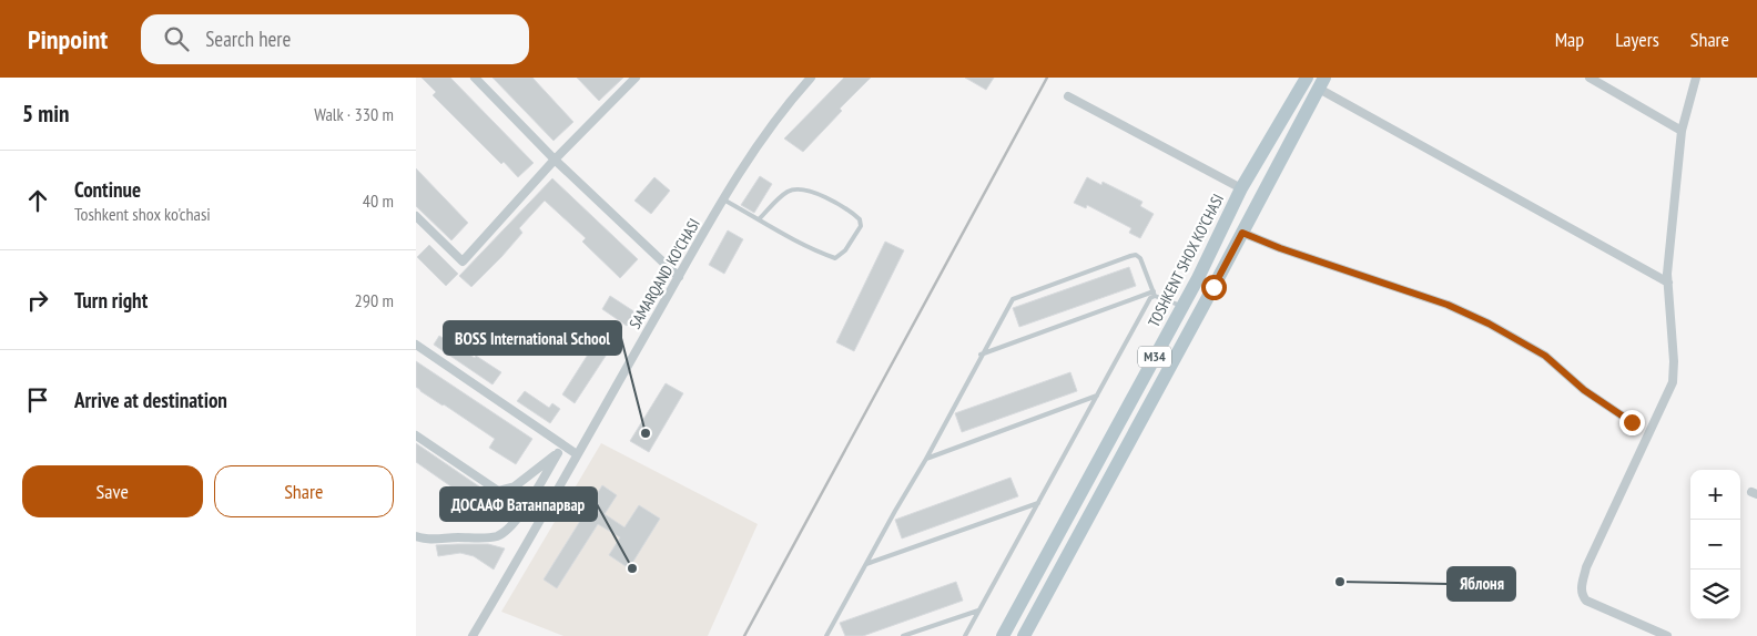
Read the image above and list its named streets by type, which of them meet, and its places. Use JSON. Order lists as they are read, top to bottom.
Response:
{
  "streets": {
    "main road": ["TOSHKENT SHOX KO'CHASI", "M34"],
    "street": ["SAMARQAND KO'CHASI"]
  },
  "places": ["BOSS International School", "ДОСААФ Ватанпарвар", "Яблоня"],
  "page": {
    "header": "Pinpoint",
    "search": "Search here",
    "nav": ["Map", "Layers", "Share"],
    "heading": ["5 min", "Walk · 330 m"],
    "list": [
      ["Continue", "Toshkent shox ko'chasi", "40 m"],
      ["Turn right", "290 m"],
      "Arrive at destination"
    ],
    "buttons": ["Save", "Share"],
    "map_buttons": ["+", "−"]
  }
}
